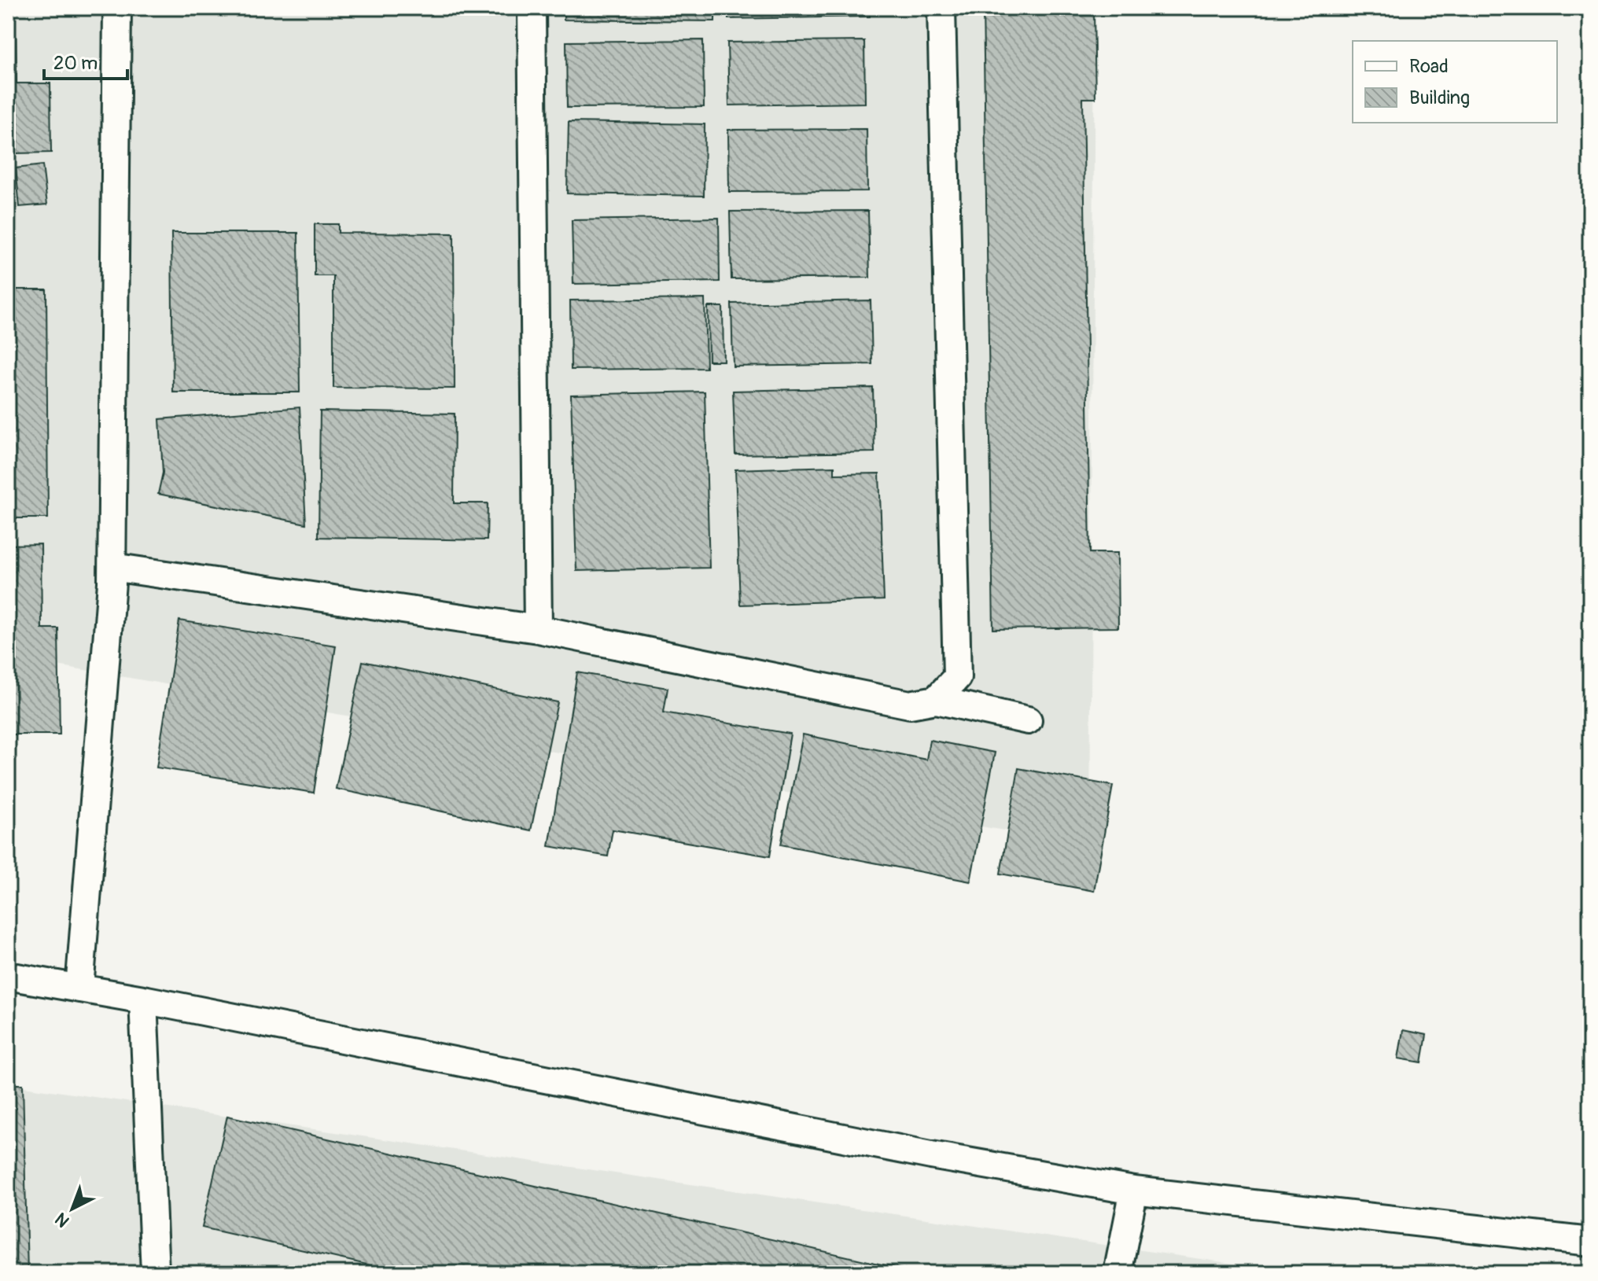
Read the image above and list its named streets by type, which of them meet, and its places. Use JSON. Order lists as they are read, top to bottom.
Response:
{
  "legend": ["Road", "Building"],
  "scale_bar": "20 m",
  "north": "bottom left"
}
